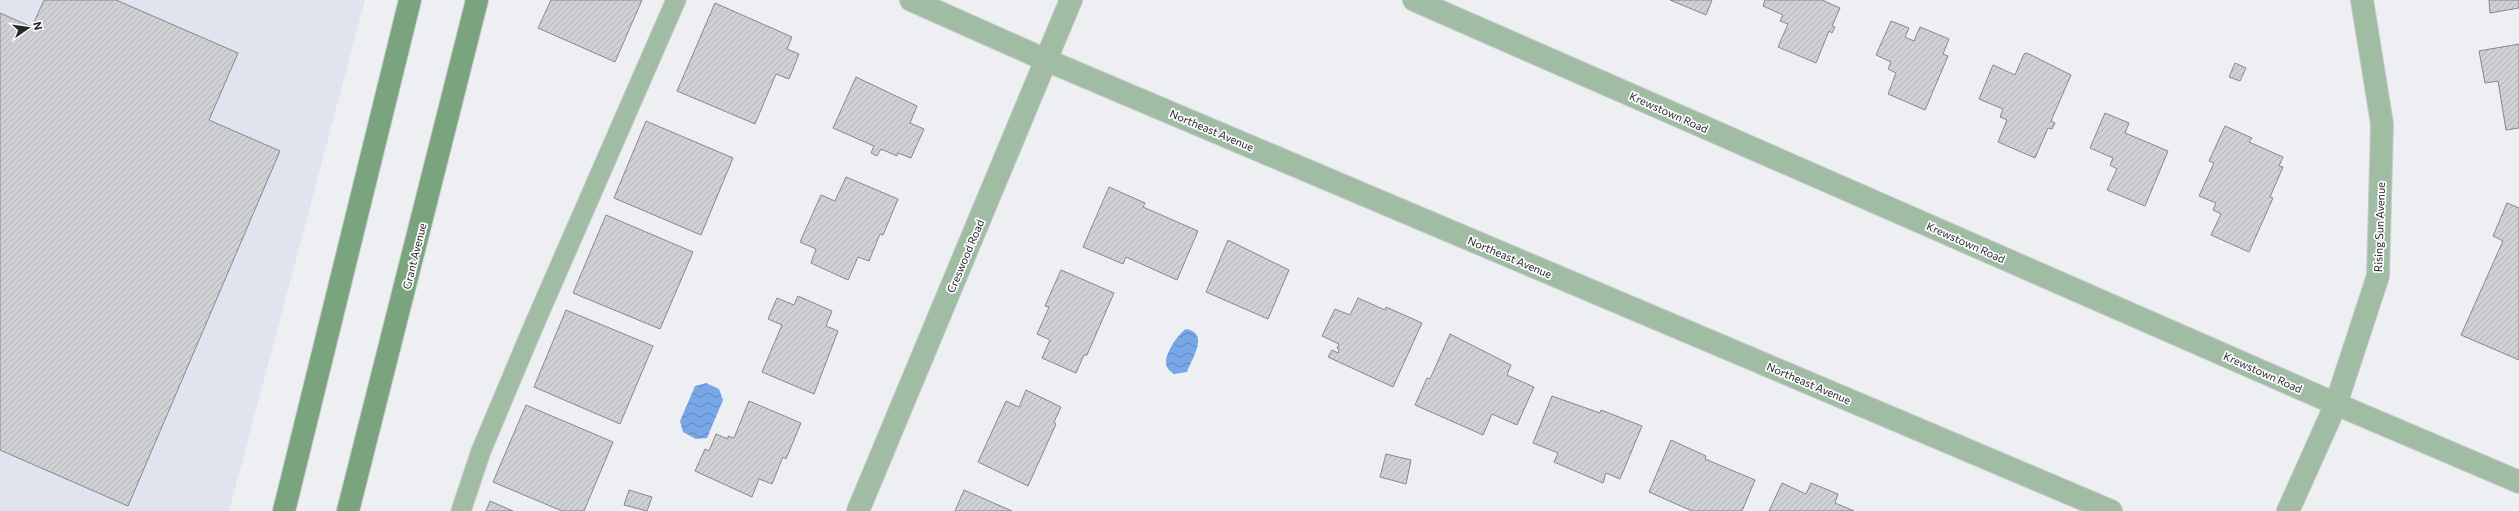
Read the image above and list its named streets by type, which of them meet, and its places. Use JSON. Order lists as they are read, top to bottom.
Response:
{
  "streets": {
    "main road": ["Grant Avenue"],
    "street": [
      "Krewstown Road",
      "Northeast Avenue",
      "Rising Sun Avenue",
      "Creswood Road"
    ]
  },
  "crossings": [
    ["Krewstown Road", "Rising Sun Avenue"],
    ["Northeast Avenue", "Creswood Road"]
  ],
  "north": "right"
}
